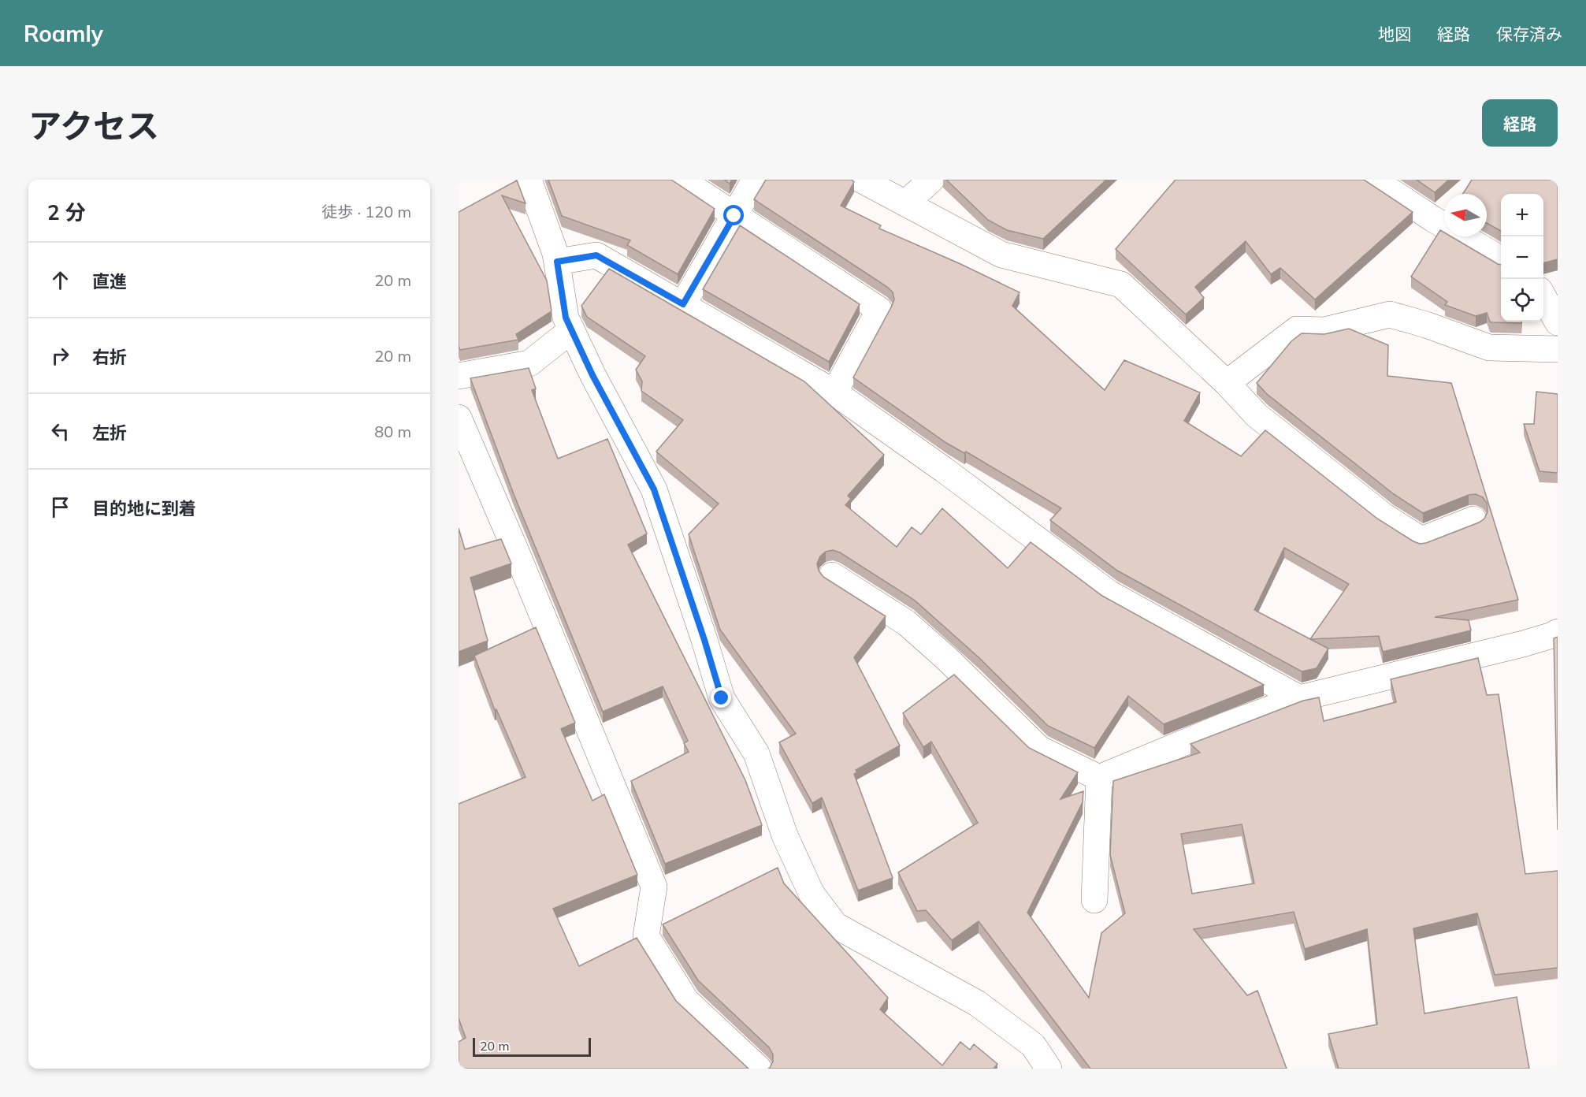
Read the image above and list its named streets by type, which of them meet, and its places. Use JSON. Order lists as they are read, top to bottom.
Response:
{
  "scale_bar": "20 m",
  "north": "left",
  "page": {
    "header": "Roamly",
    "nav": ["地図", "経路", "保存済み"],
    "title": "アクセス",
    "buttons": "経路",
    "heading": ["2 分", "徒歩 · 120 m"],
    "map_buttons": ["+", "−"],
    "list": [
      ["直進", "20 m"],
      ["右折", "20 m"],
      ["左折", "80 m"],
      "目的地に到着"
    ],
    "scale": "20 m"
  }
}
